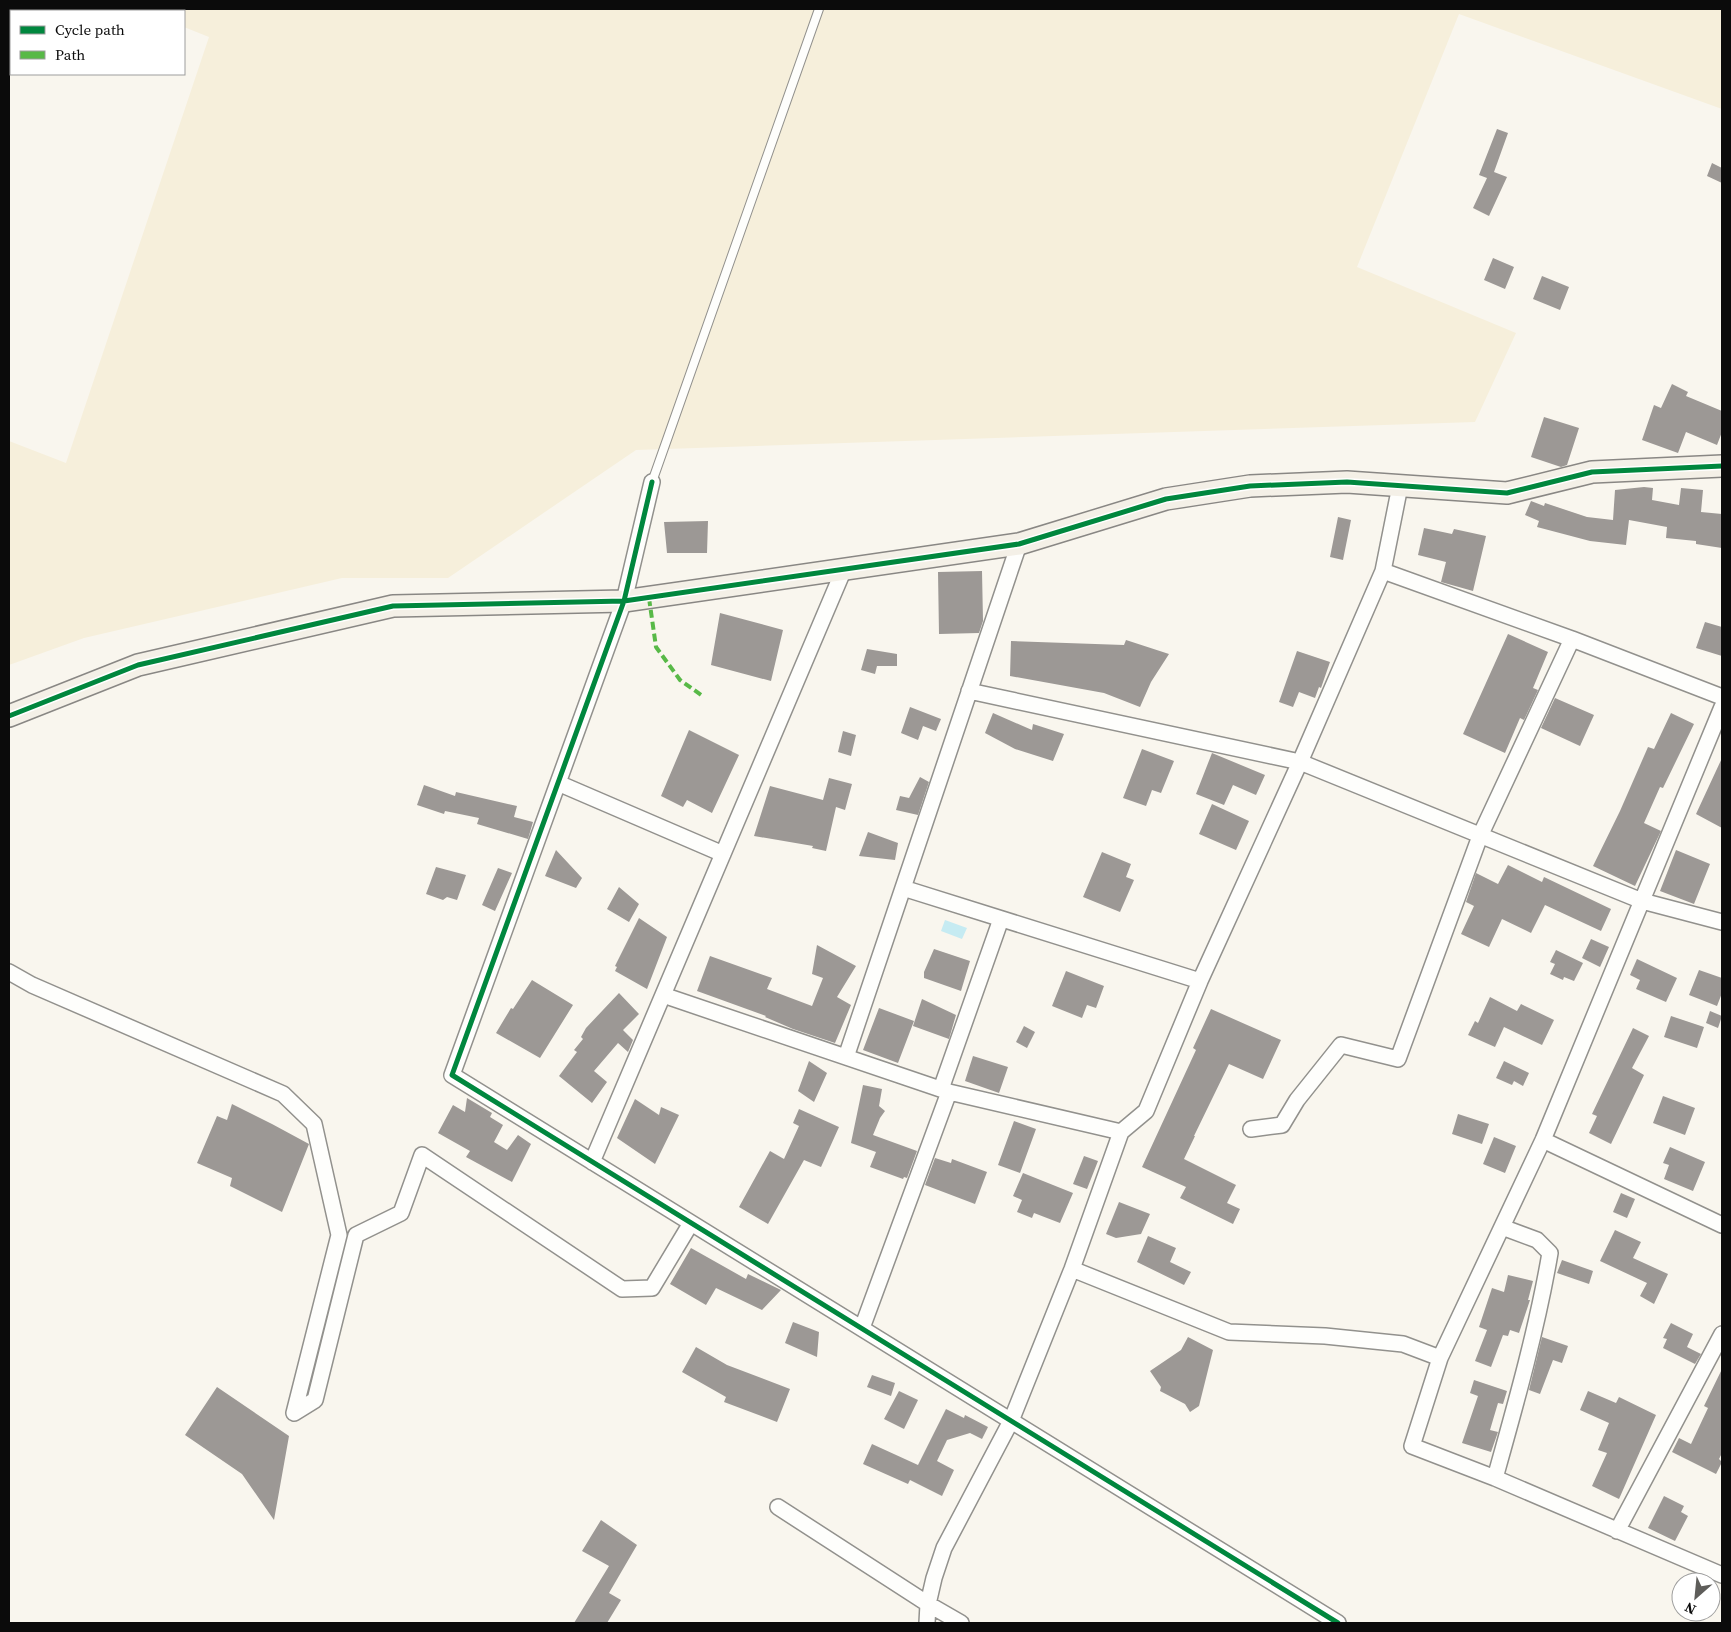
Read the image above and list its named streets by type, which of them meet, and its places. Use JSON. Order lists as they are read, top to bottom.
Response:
{
  "legend": ["Cycle path", "Path"],
  "north": "bottom left"
}
